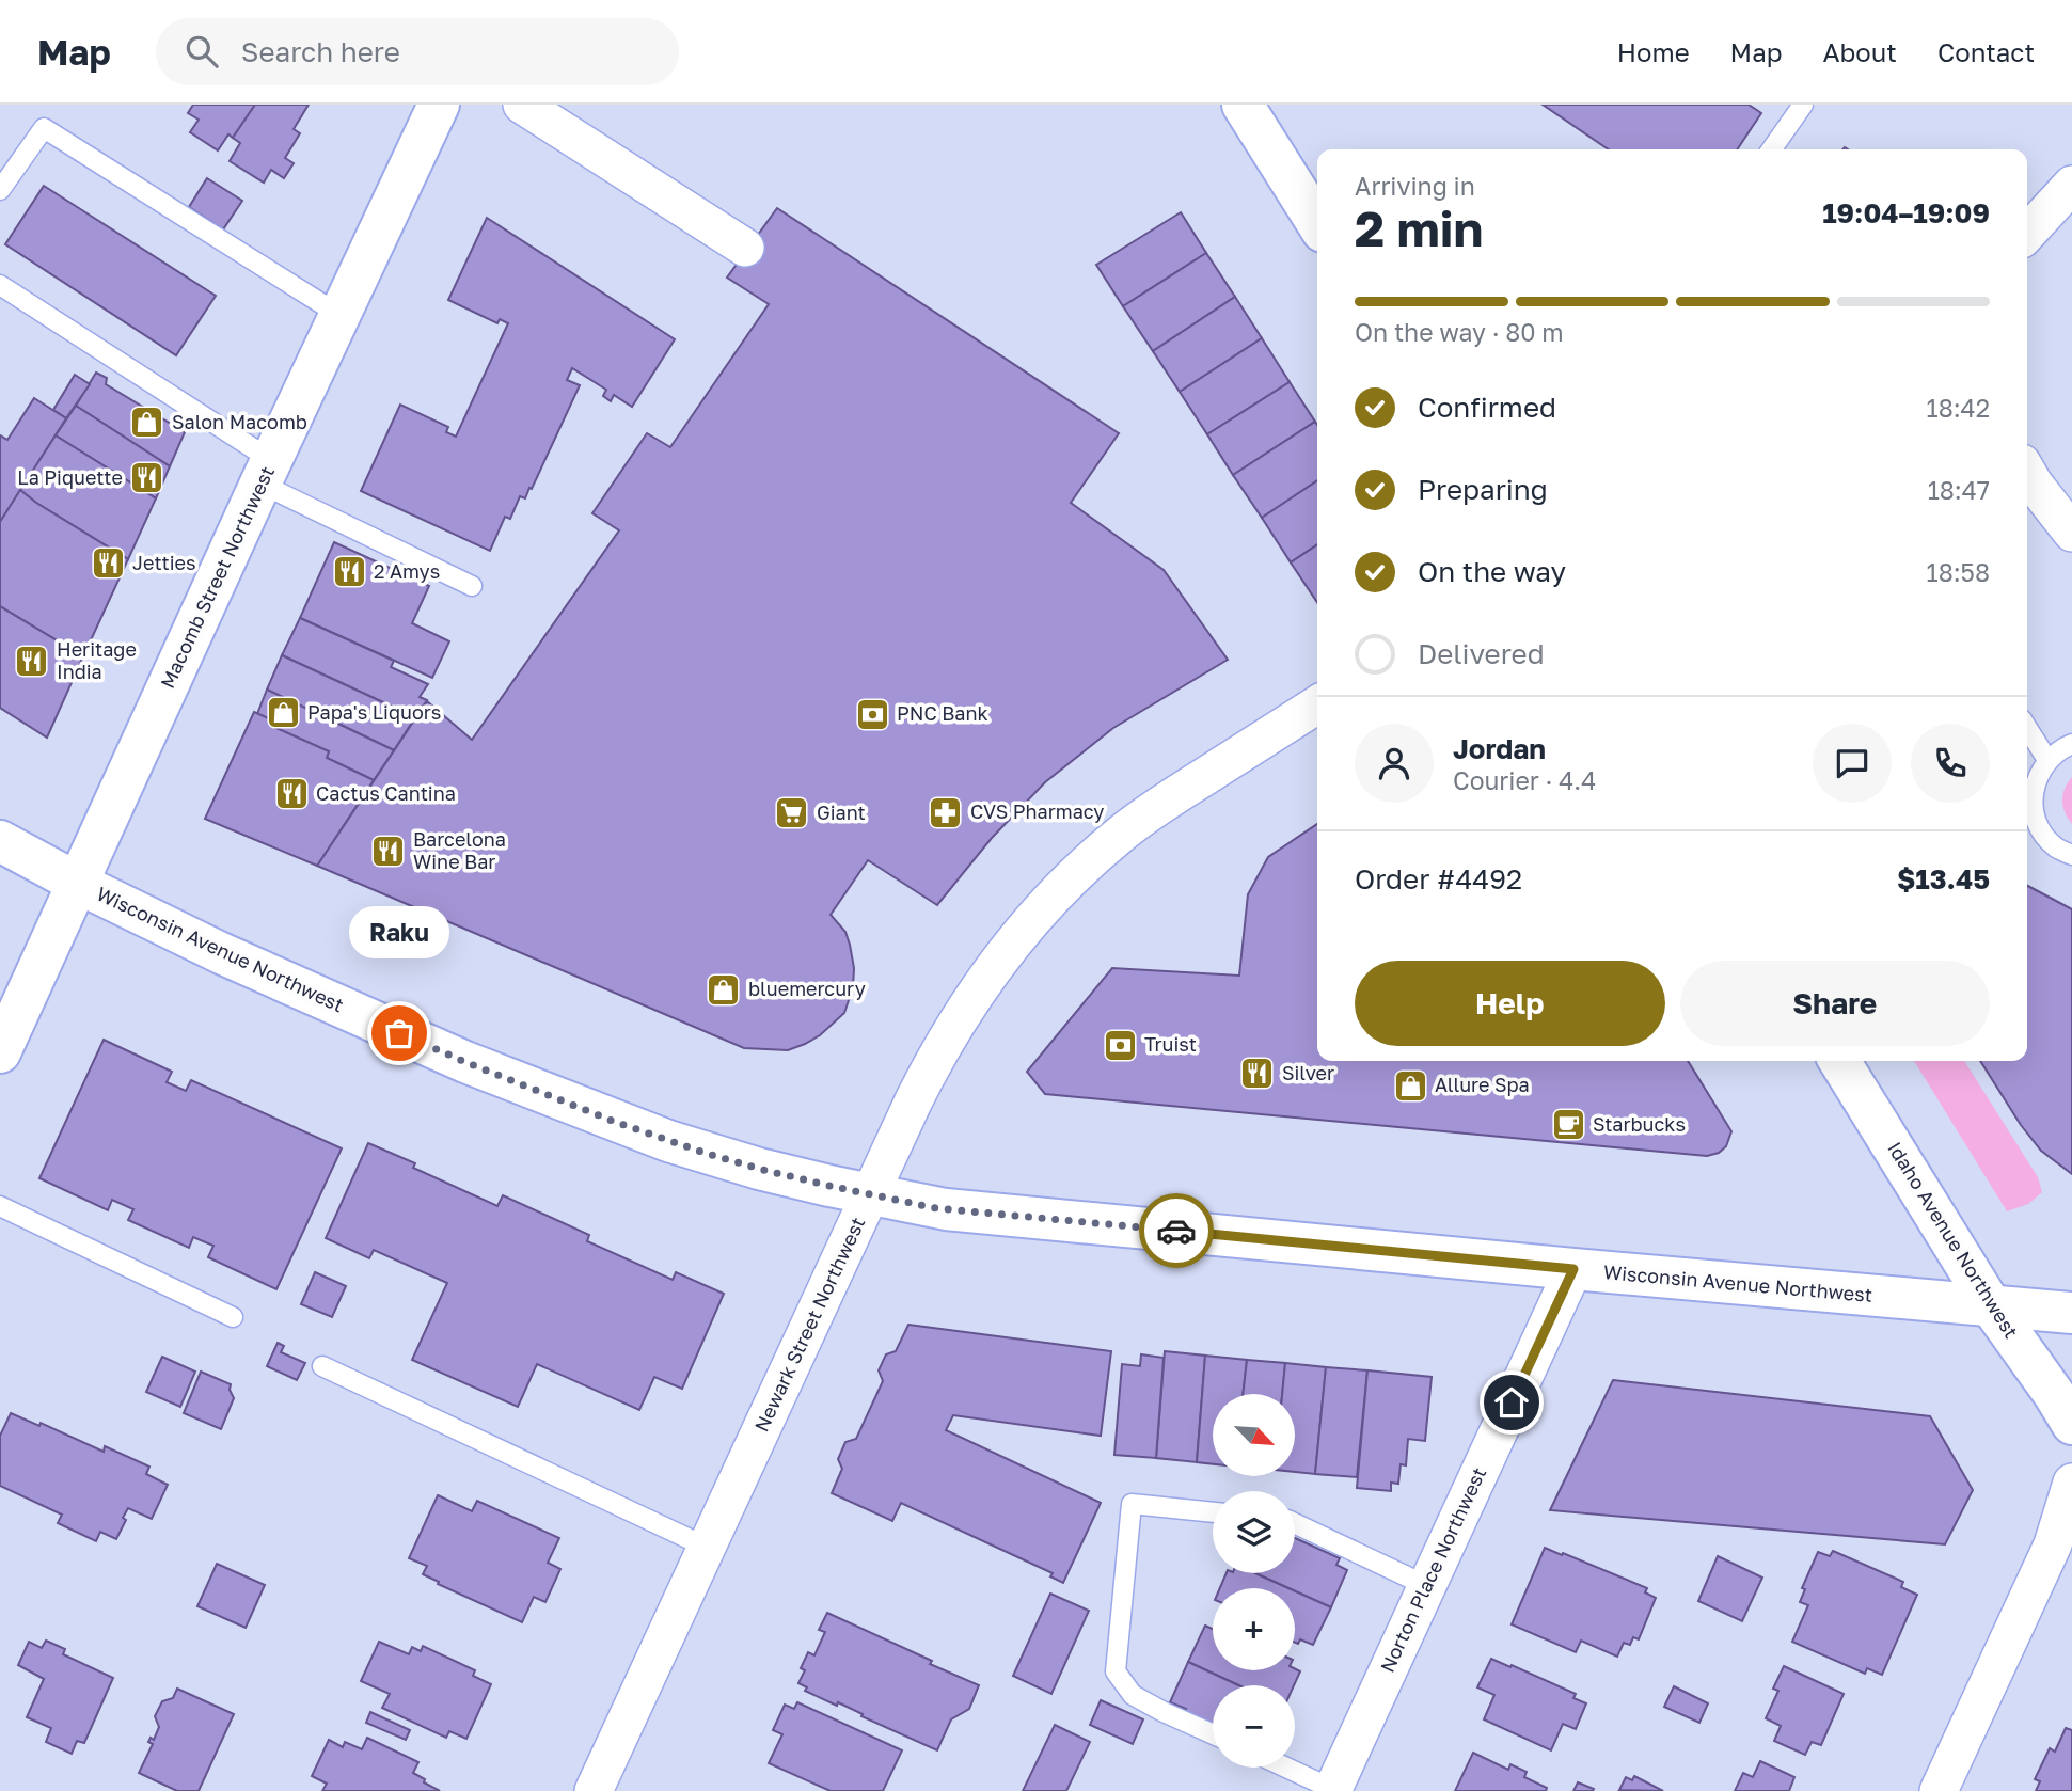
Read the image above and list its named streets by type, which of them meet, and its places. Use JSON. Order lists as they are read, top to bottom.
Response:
{
  "streets": {
    "main road": ["Macomb Street Northwest", "Wisconsin Avenue Northwest", "Idaho Avenue Northwest"],
    "street": ["Newark Street Northwest", "Norton Place Northwest"]
  },
  "crossings": [
    ["Macomb Street Northwest", "Wisconsin Avenue Northwest"],
    ["Wisconsin Avenue Northwest", "Idaho Avenue Northwest"],
    ["Wisconsin Avenue Northwest", "Newark Street Northwest"],
    ["Wisconsin Avenue Northwest", "Norton Place Northwest"]
  ],
  "places": {
    "shop": [
      "Salon Macomb",
      "Papa's Liquors",
      "bluemercury",
      "Allure Spa"
    ],
    "restaurant": [
      "La Piquette",
      "Jetties",
      "2 Amys",
      "Heritage India",
      "Cactus Cantina",
      "Barcelona Wine Bar",
      "Silver"
    ],
    "bank": ["PNC Bank", "Truist"],
    "pharmacy": ["CVS Pharmacy"],
    "supermarket": ["Giant"],
    "other": ["Raku"],
    "cafe": ["Starbucks"]
  },
  "north": "bottom right",
  "page": {
    "header": "Map",
    "search": "Search here",
    "nav": [
      "Home",
      "Map",
      "About",
      "Contact"
    ],
    "heading": ["2 min", "Arriving in", "19:04–19:09"],
    "panel": [
      "Jordan",
      "Courier · 4.4",
      "Order #4492",
      "$13.45"
    ],
    "bar": "On the way · 80 m",
    "list": [
      ["Confirmed", "18:42"],
      ["Preparing", "18:47"],
      ["On the way", "18:58"],
      "Delivered"
    ],
    "bubble": "Raku",
    "buttons": ["Help", "Share"],
    "map_buttons": ["+", "−"]
  }
}
